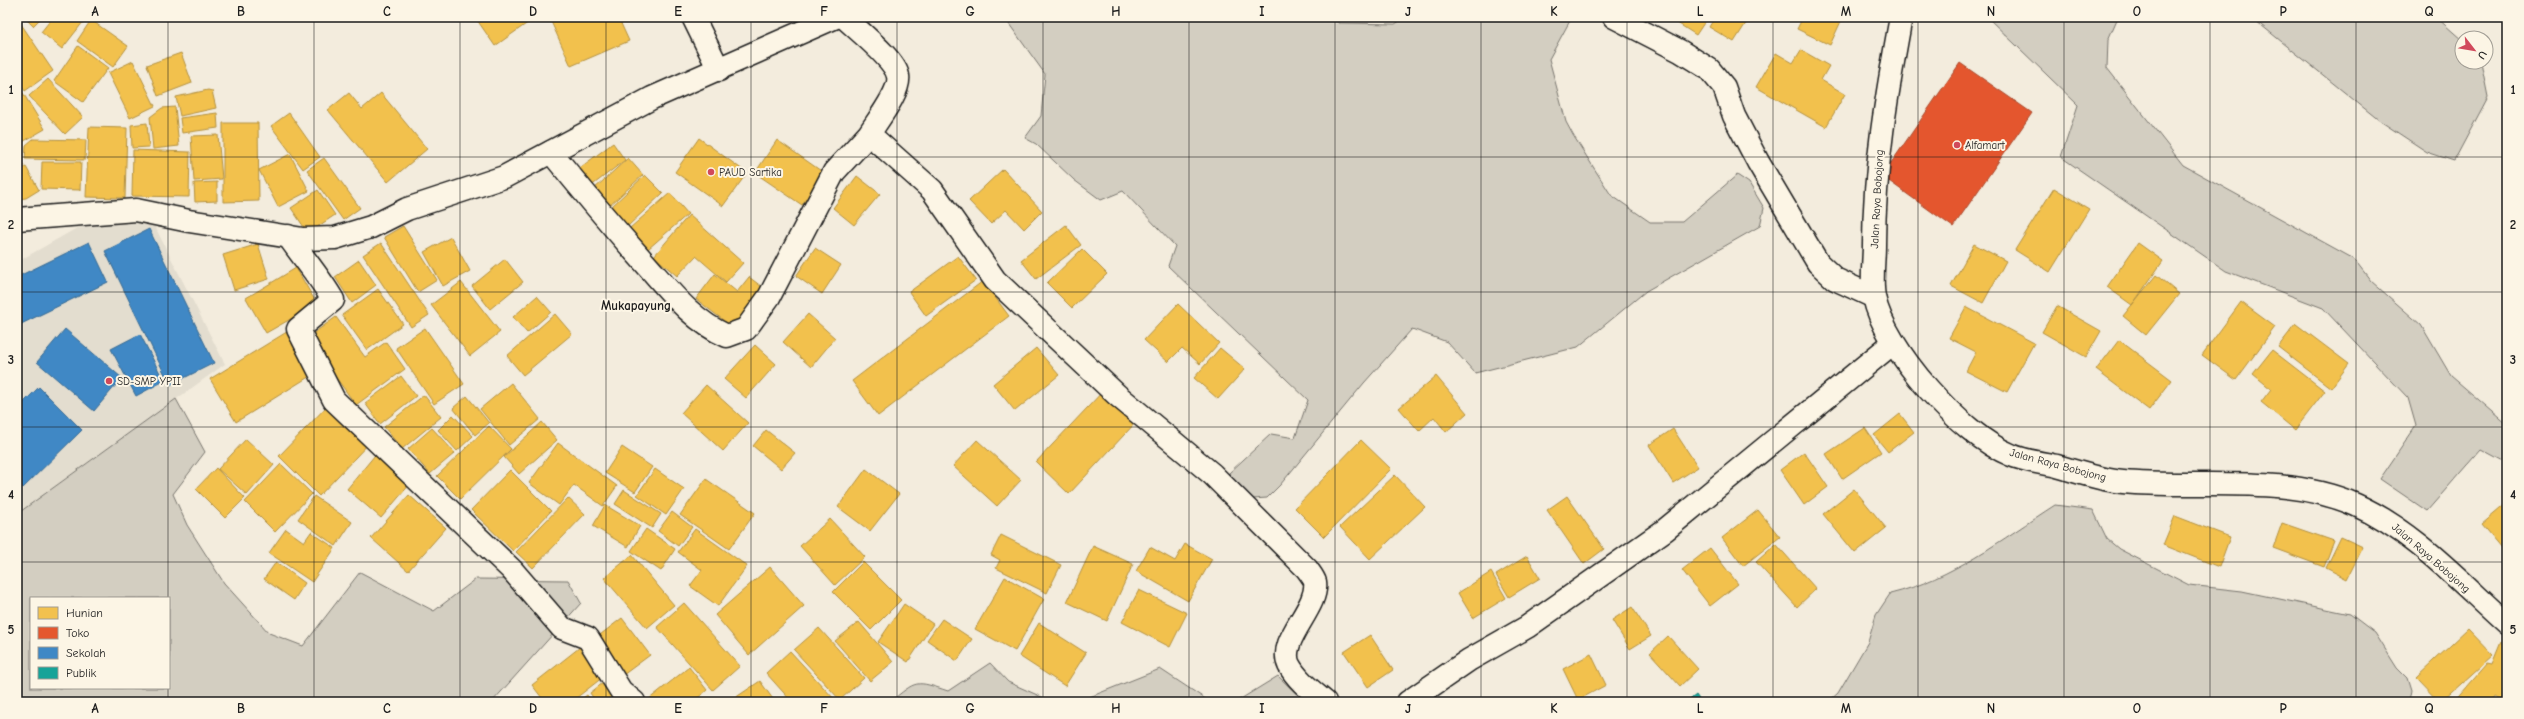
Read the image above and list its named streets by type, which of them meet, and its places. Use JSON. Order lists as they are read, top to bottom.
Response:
{
  "streets": {
    "street": ["Jalan Raya Bobojong"]
  },
  "districts": ["Mukapayung"],
  "places": ["Alfamart", "PAUD Sartika", "SD-SMP YPII"],
  "legend": [
    "Hunian",
    "Toko",
    "Sekolah",
    "Publik"
  ],
  "north": "bottom right",
  "grid": {
    "columns": [
      "A",
      "B",
      "C",
      "D",
      "E",
      "F",
      "G",
      "H",
      "I",
      "J",
      "K",
      "L",
      "M",
      "N",
      "O",
      "P",
      "Q"
    ],
    "rows": [
      "1",
      "2",
      "3",
      "4",
      "5"
    ]
  }
}
